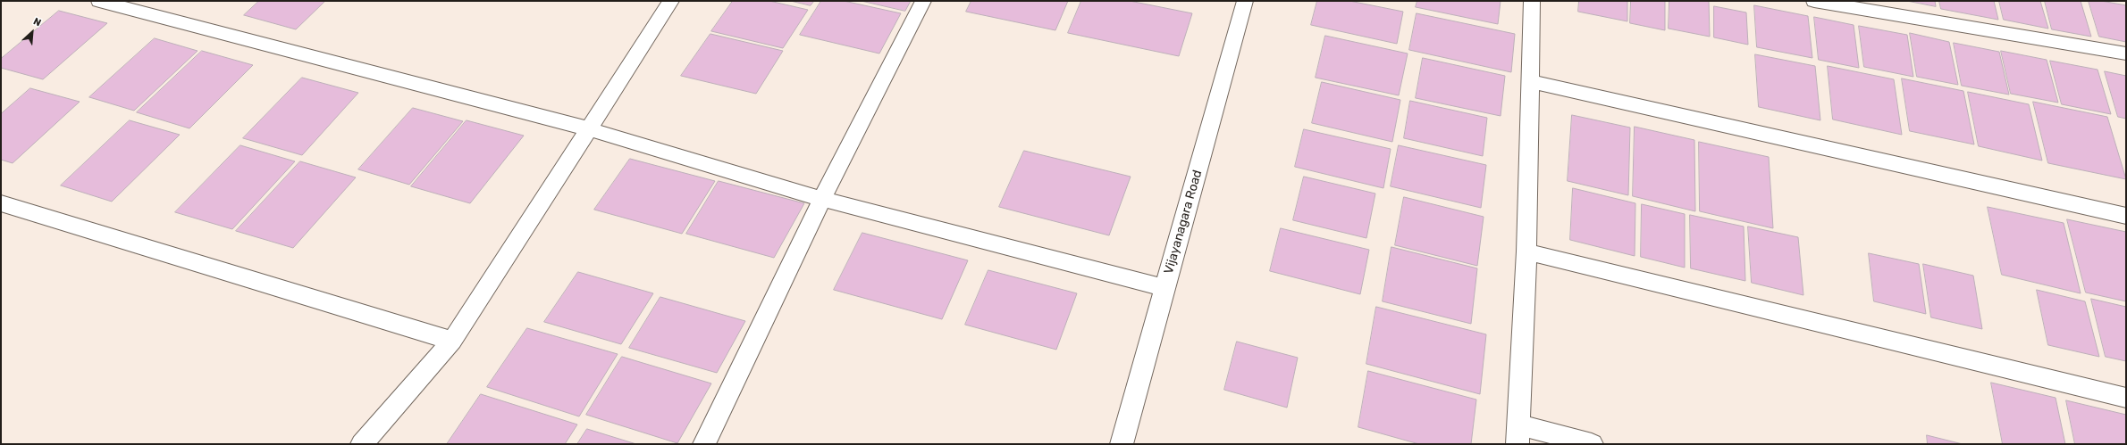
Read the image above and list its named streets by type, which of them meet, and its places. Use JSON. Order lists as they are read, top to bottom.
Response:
{
  "streets": {
    "street": ["Vijayanagara Road"]
  },
  "north": "top right"
}
